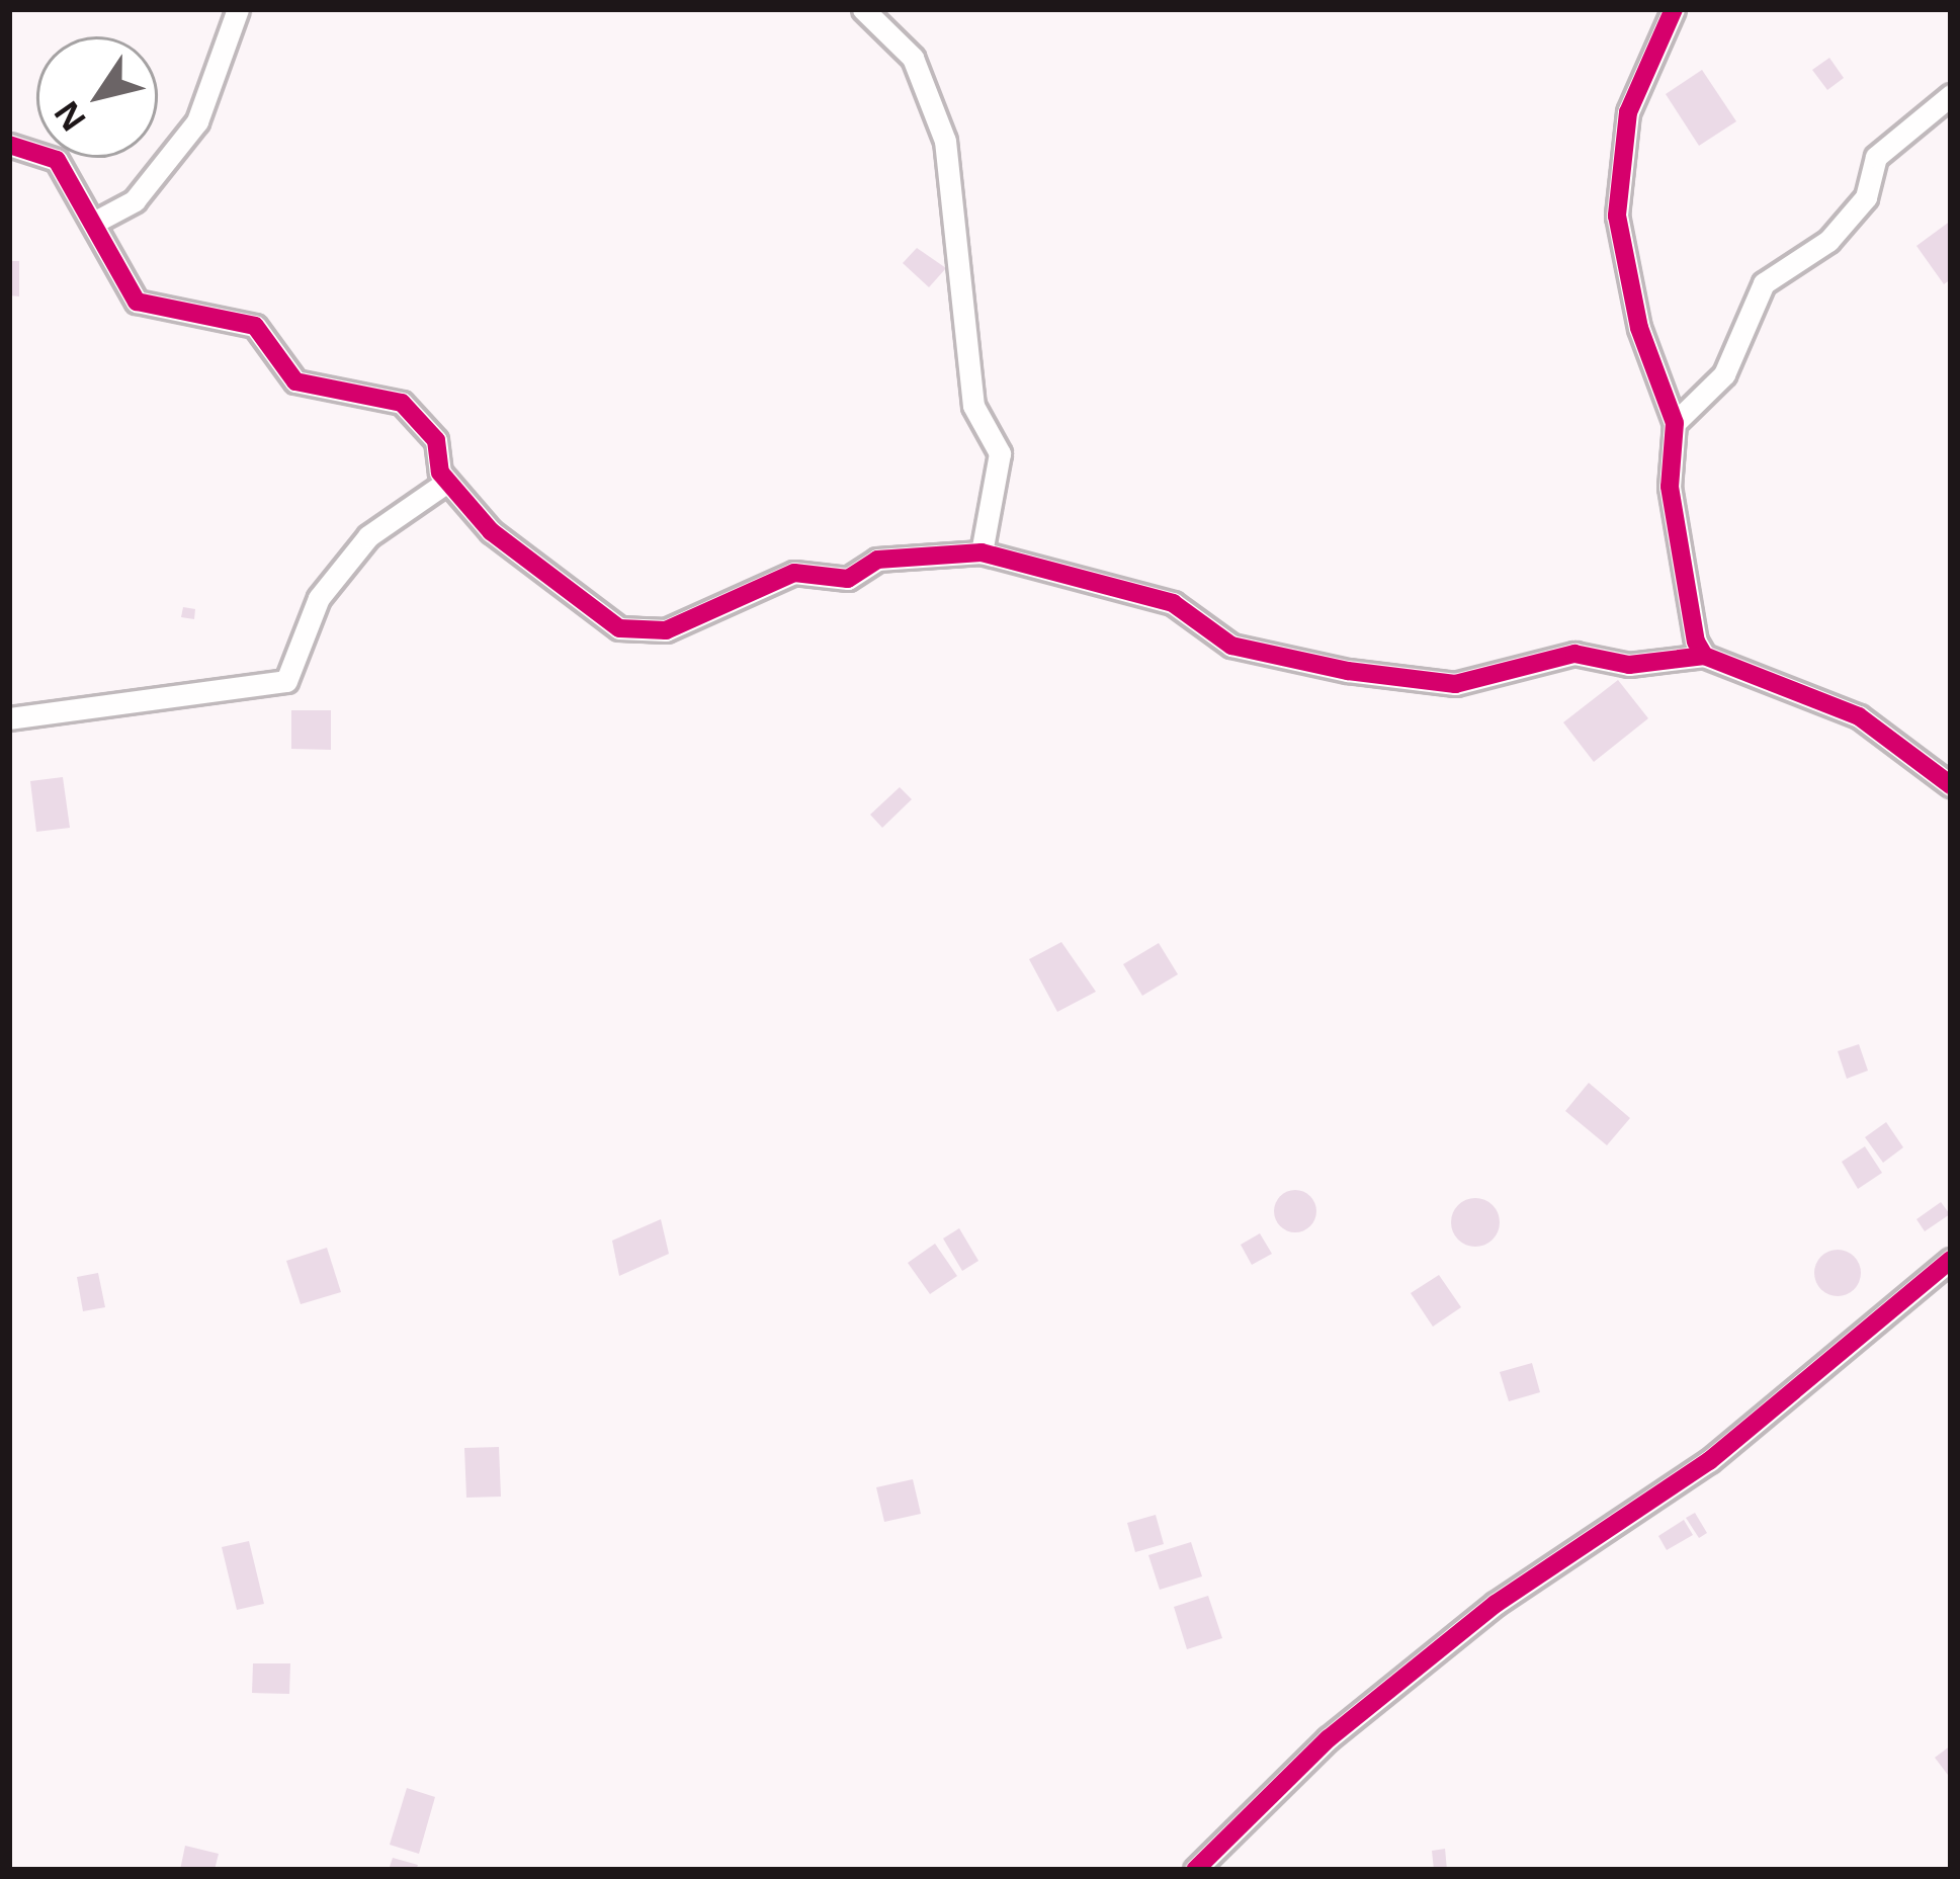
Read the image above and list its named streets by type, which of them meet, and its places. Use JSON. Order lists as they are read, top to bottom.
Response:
{
  "north": "bottom left"
}
